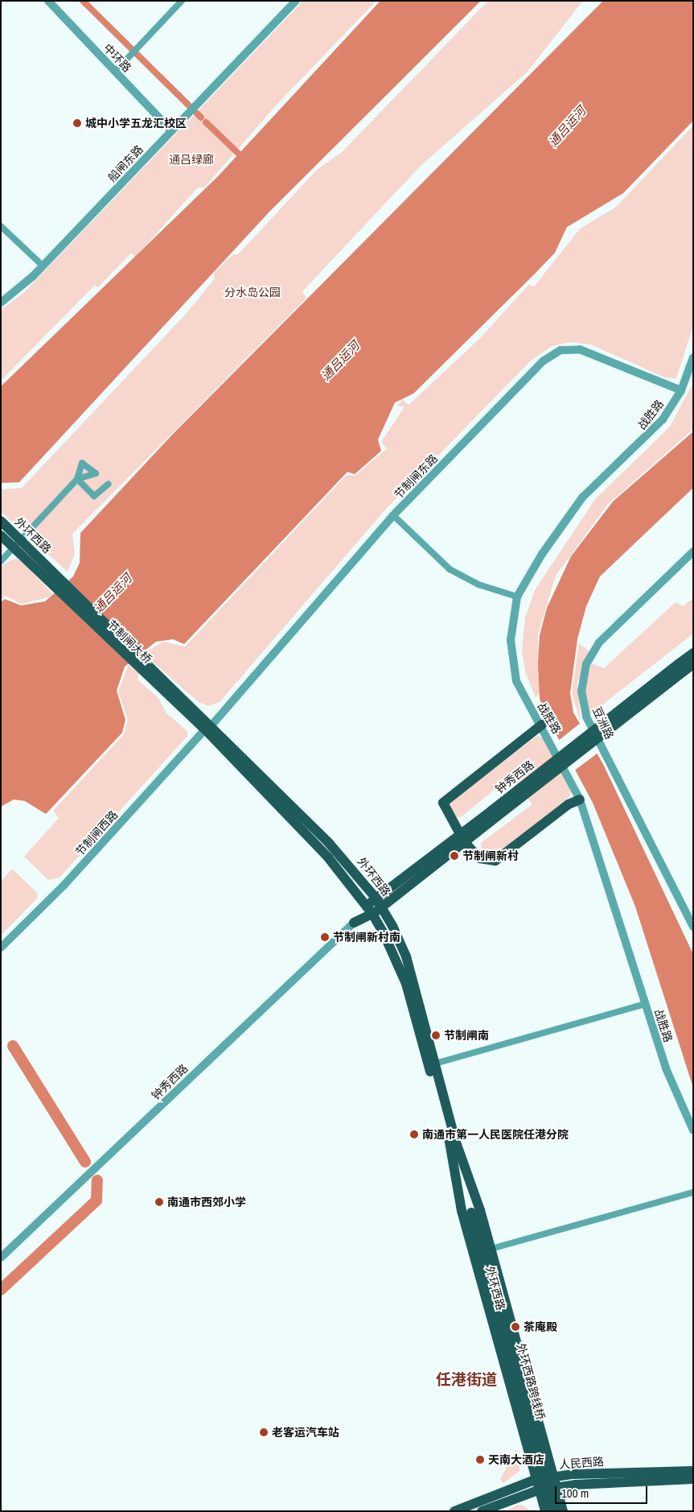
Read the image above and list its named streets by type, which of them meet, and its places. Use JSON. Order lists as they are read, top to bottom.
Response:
{
  "streets": {
    "main road": [
      "外环西路",
      "节制闸大桥",
      "钟秀西路",
      "外环西路跨线桥",
      "人民西路"
    ],
    "street": [
      "中环路",
      "船闸东路",
      "战胜路",
      "节制闸东路",
      "豆洲路",
      "节制闸西路"
    ]
  },
  "crossings": [
    ["中环路", "船闸东路"],
    ["战胜路", "节制闸东路"],
    ["节制闸东路", "外环西路"],
    ["节制闸东路", "节制闸西路"],
    ["外环西路", "节制闸大桥"],
    ["外环西路", "钟秀西路"],
    ["外环西路", "节制闸西路"],
    ["外环西路", "外环西路跨线桥"],
    ["外环西路", "人民西路"]
  ],
  "districts": ["任港街道"],
  "water": ["通吕运河"],
  "parks": ["通吕绿廊", "分水岛公园"],
  "places": [
    "城中小学五龙汇校区",
    "节制闸新村",
    "节制闸新村南",
    "节制闸南",
    "南通市第一人民医院任港分院",
    "南通市西郊小学",
    "茶庵殿",
    "老客运汽车站",
    "天南大酒店"
  ],
  "scale_bar": "100 m"
}
